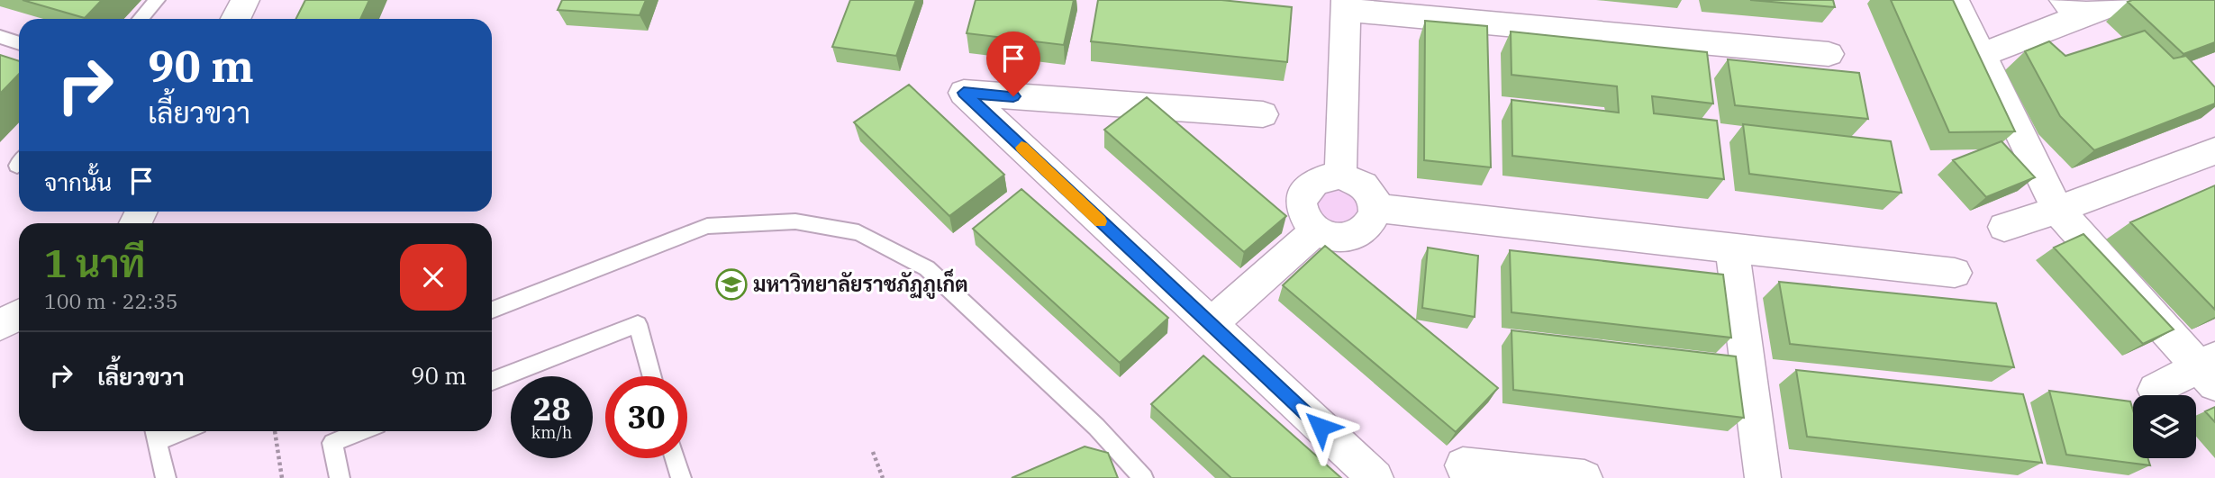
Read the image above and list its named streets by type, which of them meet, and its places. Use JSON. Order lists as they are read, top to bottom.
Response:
{
  "places": {
    "school or university": ["มหาวิทยาลัยราชภัฏภูเก็ต"]
  },
  "page": {
    "turn": ["90 m", "เลี้ยวขวา"],
    "then": "จากนั้น",
    "heading": ["1 นาที", "100 m · 22:35"],
    "list": [
      {
        "name": "เลี้ยวขวา",
        "value": "90 m"
      }
    ],
    "speed": "28 km/h",
    "limit": "30"
  }
}
